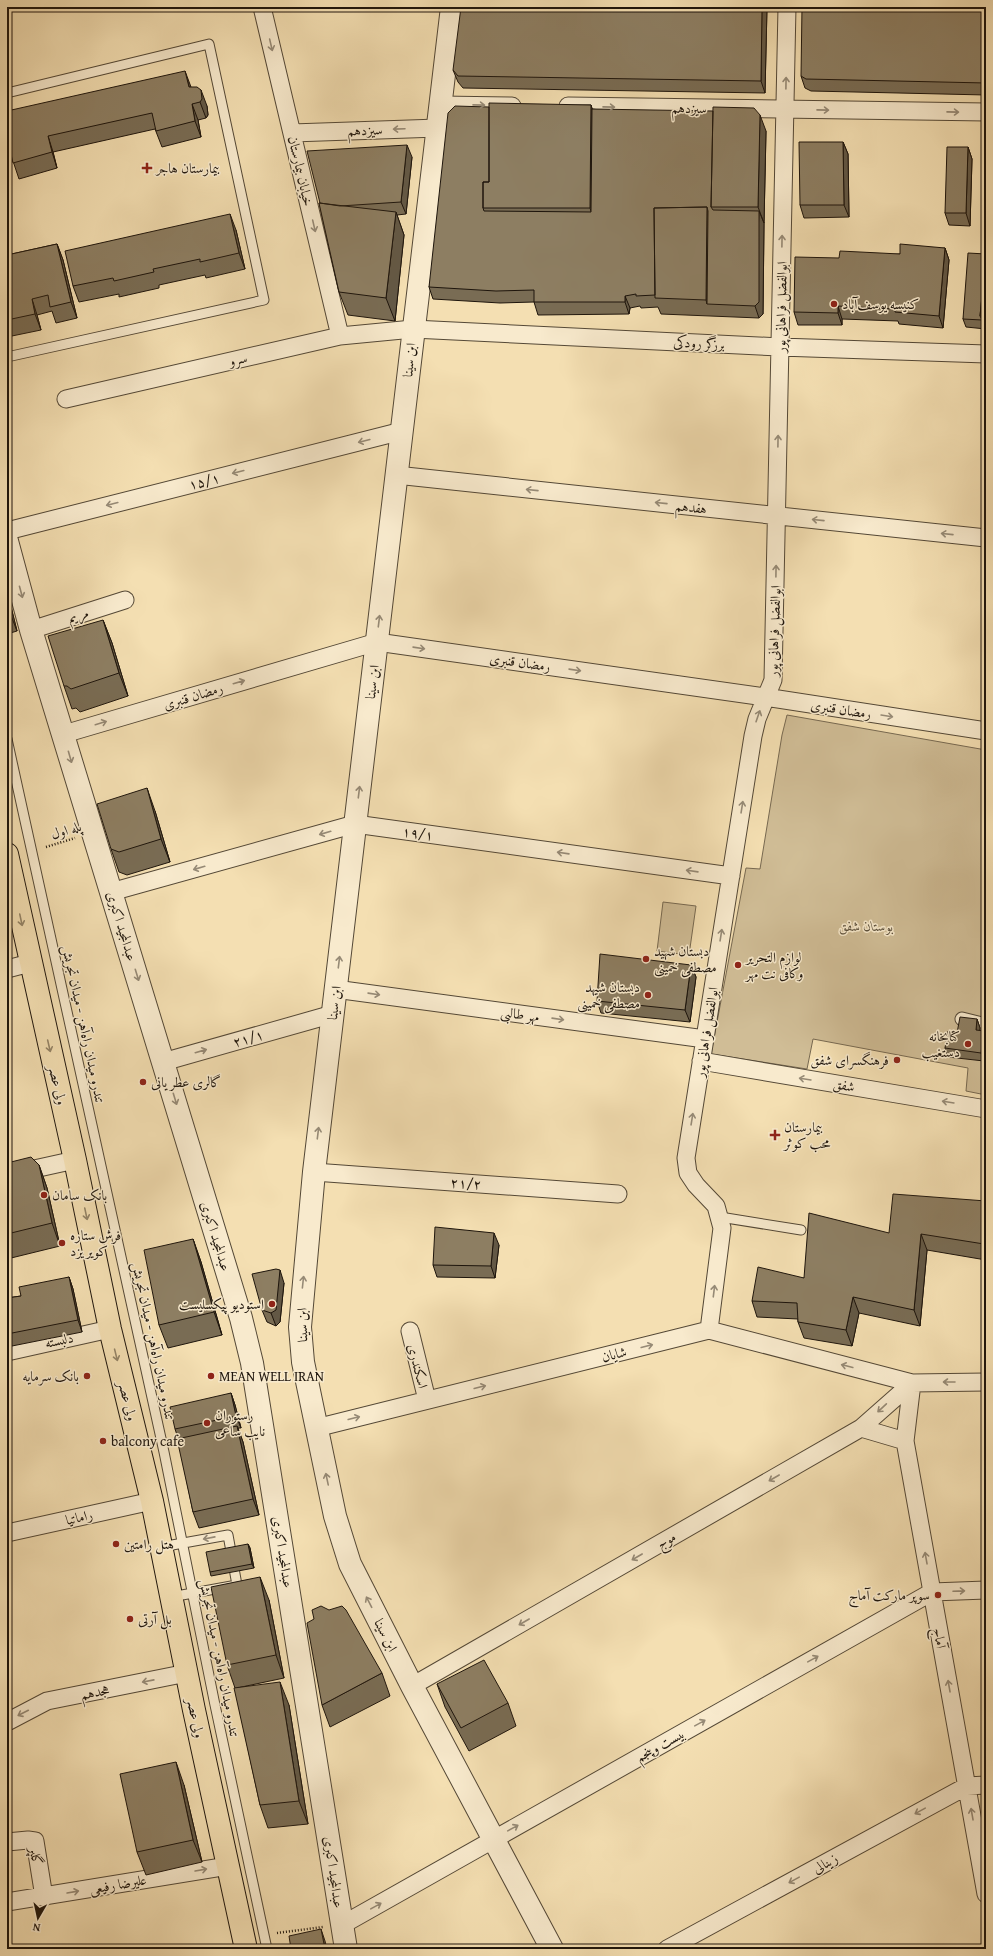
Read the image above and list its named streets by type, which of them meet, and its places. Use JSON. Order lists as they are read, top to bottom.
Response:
{
  "streets": {
    "main road": ["ولی عصر"],
    "street": [
      "سیزدهم",
      "خیابان بیمارستان",
      "ابوالفضل فراهانی پور",
      "برزگر رودکی",
      "سرو",
      "ابن سینا",
      "۱۵/۱",
      "هفدهم",
      "مریم",
      "رمضان قنبری",
      "۱۹/۱",
      "عبدالمجید اکبری",
      "مهر طالبی",
      "۲۱/۱",
      "شفق",
      "۲۱/۲",
      "دلبسته",
      "شایان",
      "اسکندری",
      "راماتیا",
      "موج",
      "آماج",
      "هجدهم",
      "بیست وپنجم",
      "گلپر",
      "زینالی",
      "علیرضا رفیعی"
    ],
    "lane": ["تندرو میدان راه‌آهن - میدان تجریش"],
    "path": ["پله اول"]
  },
  "crossings": [
    ["سیزدهم", "خیابان بیمارستان"],
    ["سیزدهم", "ابوالفضل فراهانی پور"],
    ["سیزدهم", "ابن سینا"],
    ["خیابان بیمارستان", "سرو"],
    ["ابوالفضل فراهانی پور", "برزگر رودکی"],
    ["ابوالفضل فراهانی پور", "هفدهم"],
    ["ابوالفضل فراهانی پور", "رمضان قنبری"],
    ["ابوالفضل فراهانی پور", "۱۹/۱"],
    ["ابوالفضل فراهانی پور", "مهر طالبی"],
    ["ابوالفضل فراهانی پور", "شفق"],
    ["ابوالفضل فراهانی پور", "شایان"],
    ["برزگر رودکی", "سرو"],
    ["برزگر رودکی", "ابن سینا"],
    ["سرو", "ابن سینا"],
    ["ابن سینا", "۱۵/۱"],
    ["ابن سینا", "هفدهم"],
    ["ابن سینا", "رمضان قنبری"],
    ["ابن سینا", "۱۹/۱"],
    ["ابن سینا", "مهر طالبی"],
    ["ابن سینا", "۲۱/۱"],
    ["ابن سینا", "۲۱/۲"],
    ["ابن سینا", "شایان"],
    ["ابن سینا", "موج"],
    ["ابن سینا", "بیست وپنجم"],
    ["مریم", "عبدالمجید اکبری"],
    ["رمضان قنبری", "عبدالمجید اکبری"],
    ["پله اول", "عبدالمجید اکبری"],
    ["۱۹/۱", "عبدالمجید اکبری"],
    ["عبدالمجید اکبری", "۲۱/۱"],
    ["عبدالمجید اکبری", "بیست وپنجم"],
    ["ولی عصر", "دلبسته"],
    ["ولی عصر", "راماتیا"],
    ["ولی عصر", "هجدهم"],
    ["ولی عصر", "علیرضا رفیعی"],
    ["شایان", "اسکندری"],
    ["شایان", "موج"],
    ["شایان", "آماج"],
    ["موج", "آماج"],
    ["آماج", "بیست وپنجم"],
    ["آماج", "زینالی"],
    ["گلپر", "علیرضا رفیعی"]
  ],
  "one_way": [
    "خیابان بیمارستان",
    "ابوالفضل فراهانی پور",
    "ابن سینا",
    "۱۵/۱",
    "هفدهم",
    "رمضان قنبری",
    "۱۹/۱",
    "عبدالمجید اکبری",
    "مهر طالبی",
    "۲۱/۱",
    "ولی عصر",
    "شفق",
    "موج",
    "آماج",
    "هجدهم",
    "بیست وپنجم",
    "زینالی",
    "علیرضا رفیعی"
  ],
  "parks": ["بوستان شفق"],
  "places": {
    "health": ["بیمارستان هاجر", "بیمارستان محب کوثر"],
    "other": [
      "کنیسه یوسف‌آباد",
      "دبستان شهید مصطفی خمینی",
      "لوازم التحریر وکافی نت مهر",
      "دبستان شیهد مصطفی خمینی",
      "کتابخانه دستغیب",
      "فرهنگسرای شفق",
      "گالری عطر یانی",
      "بانک سامان",
      "فرش ستاره کویر یزد",
      "استودیو پیکسلیست",
      "بانک سرمایه",
      "MEAN WELL IRAN",
      "رستوران نایب ساعی",
      "balcony cafe",
      "هتل رامتین",
      "سوپر مارکت آماج",
      "بل آرتی"
    ]
  },
  "north": "bottom"
}
